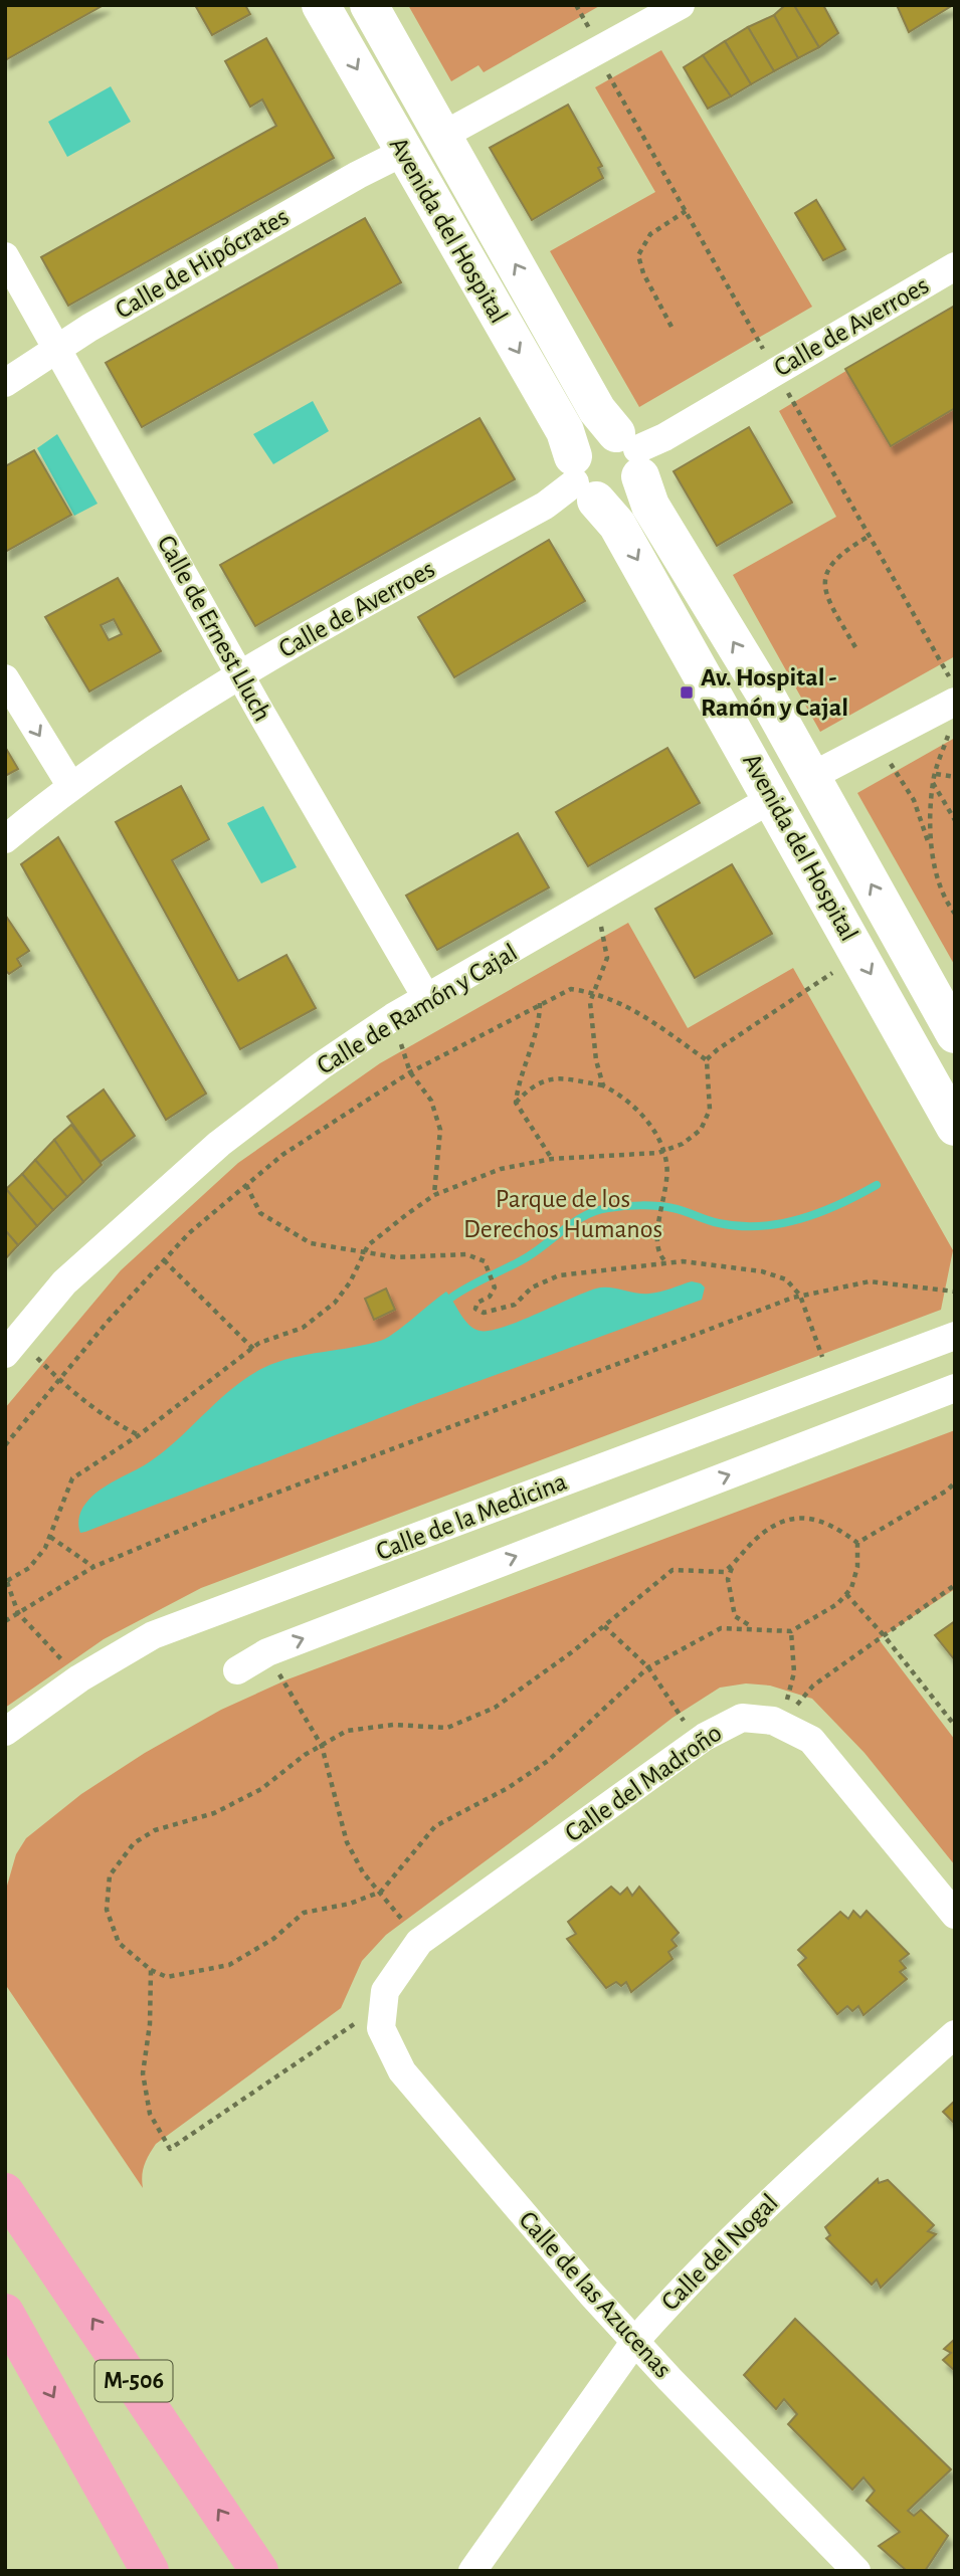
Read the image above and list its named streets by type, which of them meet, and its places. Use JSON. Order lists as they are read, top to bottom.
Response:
{
  "streets": {
    "highway": ["M-506"],
    "main road": ["Avenida del Hospital"],
    "street": [
      "Calle de Hipócrates",
      "Calle de Averroes",
      "Calle de Ernest Lluch",
      "Calle de Ramón y Cajal",
      "Calle de la Medicina",
      "Calle del Madroño",
      "Calle del Nogal",
      "Calle de las Azucenas"
    ]
  },
  "crossings": [
    ["Avenida del Hospital", "Calle de Hipócrates"],
    ["Avenida del Hospital", "Calle de Averroes"],
    ["Avenida del Hospital", "Calle de Ramón y Cajal"],
    ["Calle de Hipócrates", "Calle de Ernest Lluch"],
    ["Calle de Averroes", "Calle de Ernest Lluch"],
    ["Calle de Ernest Lluch", "Calle de Ramón y Cajal"],
    ["Calle del Madroño", "Calle de las Azucenas"],
    ["Calle del Nogal", "Calle de las Azucenas"]
  ],
  "parks": ["Parque de los Derechos Humanos"],
  "places": {
    "transit": ["Av. Hospital - Ramón y Cajal"]
  }
}
